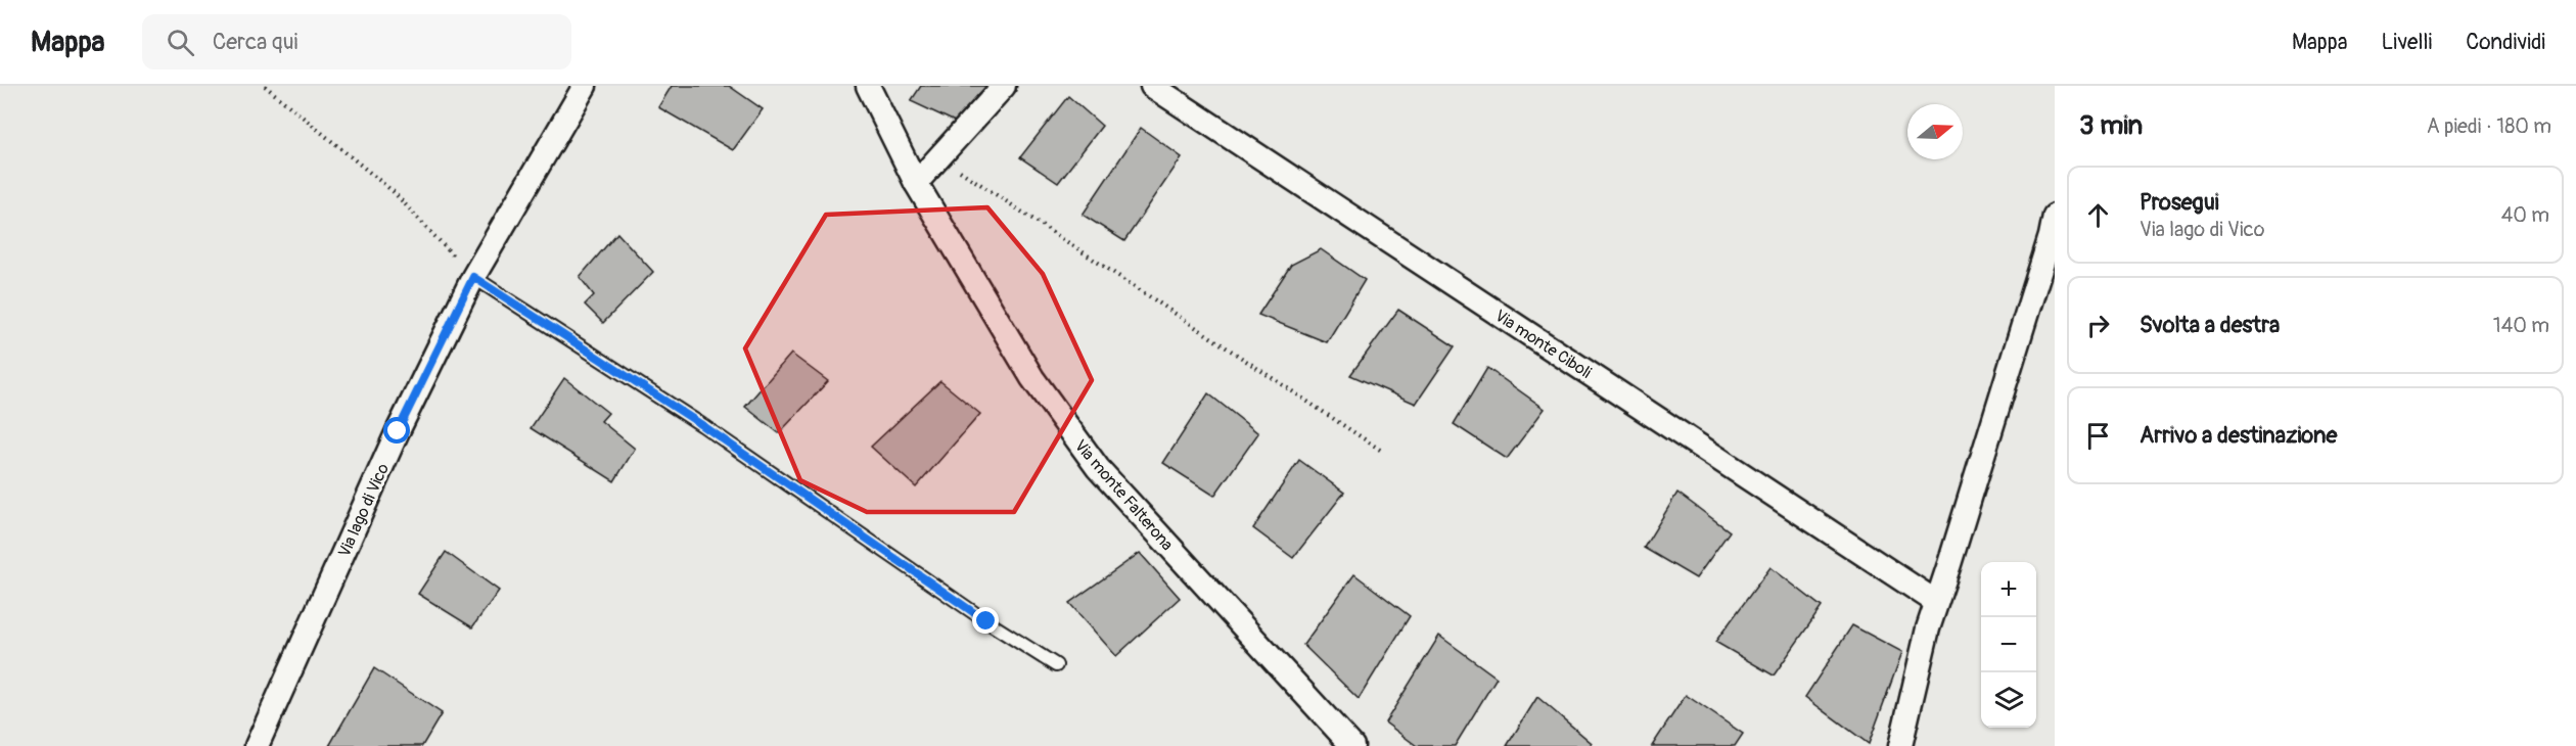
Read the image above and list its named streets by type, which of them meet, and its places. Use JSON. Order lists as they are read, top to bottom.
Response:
{
  "streets": {
    "street": ["Via monte Ciboli", "Via monte Falterona", "Via lago di Vico"]
  },
  "north": "right",
  "page": {
    "header": "Mappa",
    "search": "Cerca qui",
    "nav": ["Mappa", "Livelli", "Condividi"],
    "heading": ["3 min", "A piedi · 180 m"],
    "list": [
      ["Prosegui", "Via lago di Vico", "40 m"],
      ["Svolta a destra", "140 m"],
      "Arrivo a destinazione"
    ],
    "map_buttons": ["+", "−"]
  }
}
